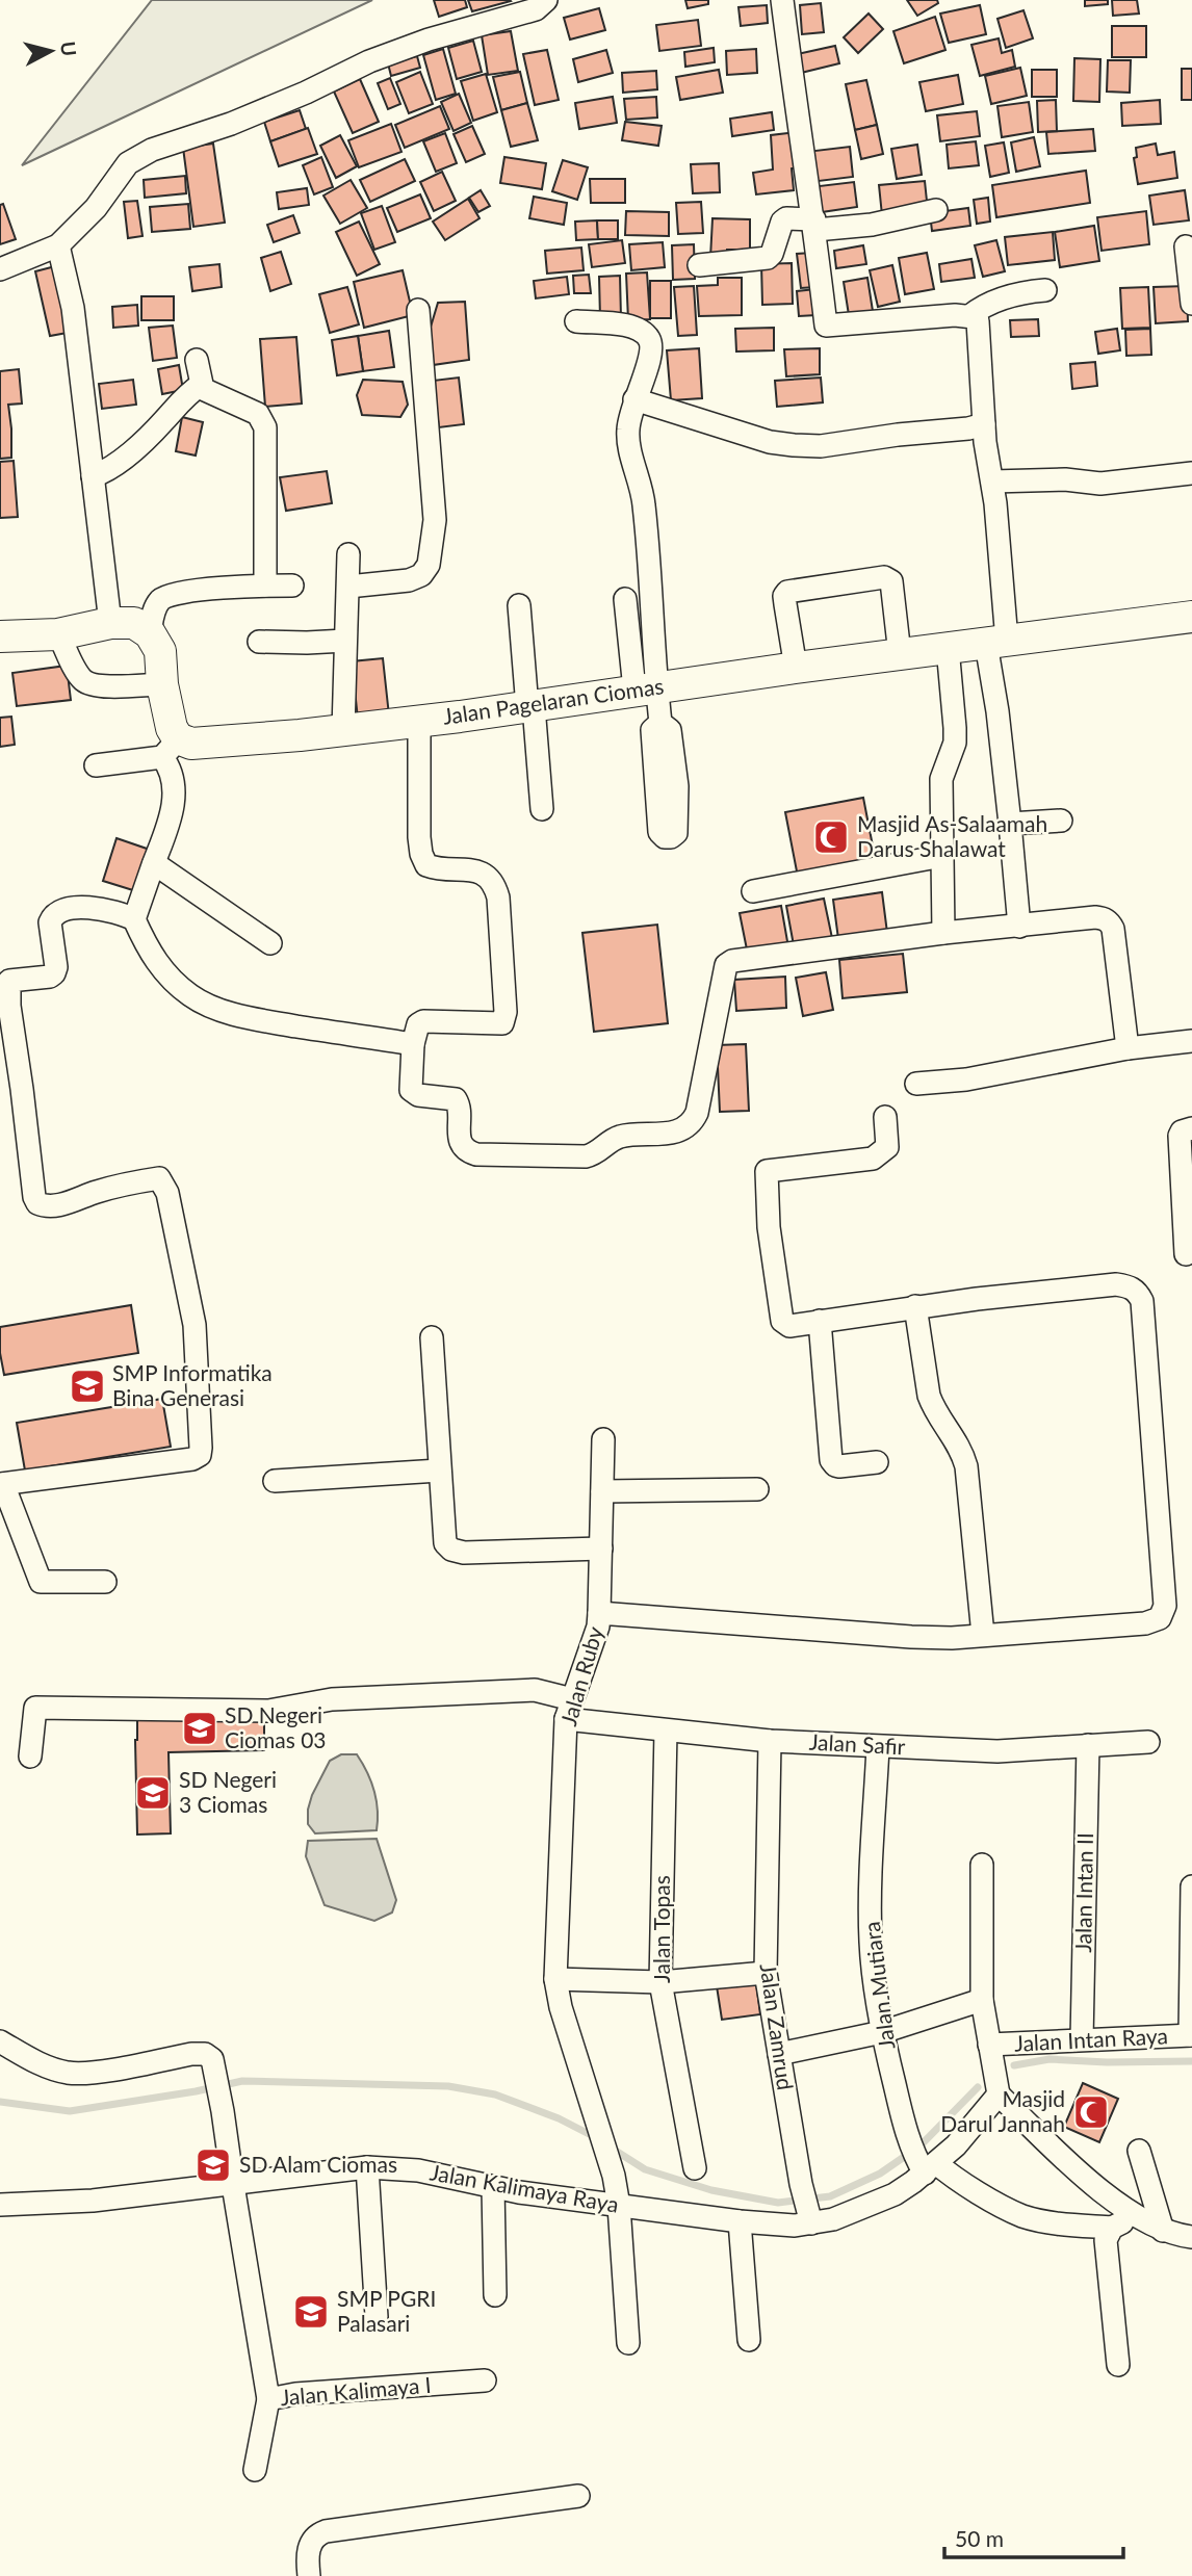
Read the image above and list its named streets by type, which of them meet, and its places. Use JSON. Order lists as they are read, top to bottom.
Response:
{
  "streets": {
    "main road": ["Jalan Pagelaran Ciomas"],
    "street": [
      "Jalan Ruby",
      "Jalan Safir",
      "Jalan Intan II",
      "Jalan Topas",
      "Jalan Mutiara",
      "Jalan Zamrud",
      "Jalan Intan Raya",
      "Jalan Kalimaya Raya",
      "Jalan Kalimaya I"
    ]
  },
  "crossings": [
    ["Jalan Ruby", "Jalan Safir"],
    ["Jalan Ruby", "Jalan Kalimaya Raya"],
    ["Jalan Safir", "Jalan Intan II"],
    ["Jalan Safir", "Jalan Topas"],
    ["Jalan Safir", "Jalan Mutiara"],
    ["Jalan Safir", "Jalan Zamrud"],
    ["Jalan Intan II", "Jalan Intan Raya"],
    ["Jalan Mutiara", "Jalan Kalimaya Raya"],
    ["Jalan Zamrud", "Jalan Kalimaya Raya"],
    ["Jalan Kalimaya Raya", "Jalan Kalimaya I"]
  ],
  "places": {
    "mosque": ["Masjid As-Salaamah Darus Shalawat", "Masjid Darul Jannah"],
    "school or university": [
      "SMP Informatika Bina Generasi",
      "SD Negeri Ciomas 03",
      "SD Negeri 3 Ciomas",
      "SD Alam Ciomas",
      "SMP PGRI Palasari"
    ]
  },
  "scale_bar": "50 m",
  "north": "right"
}
